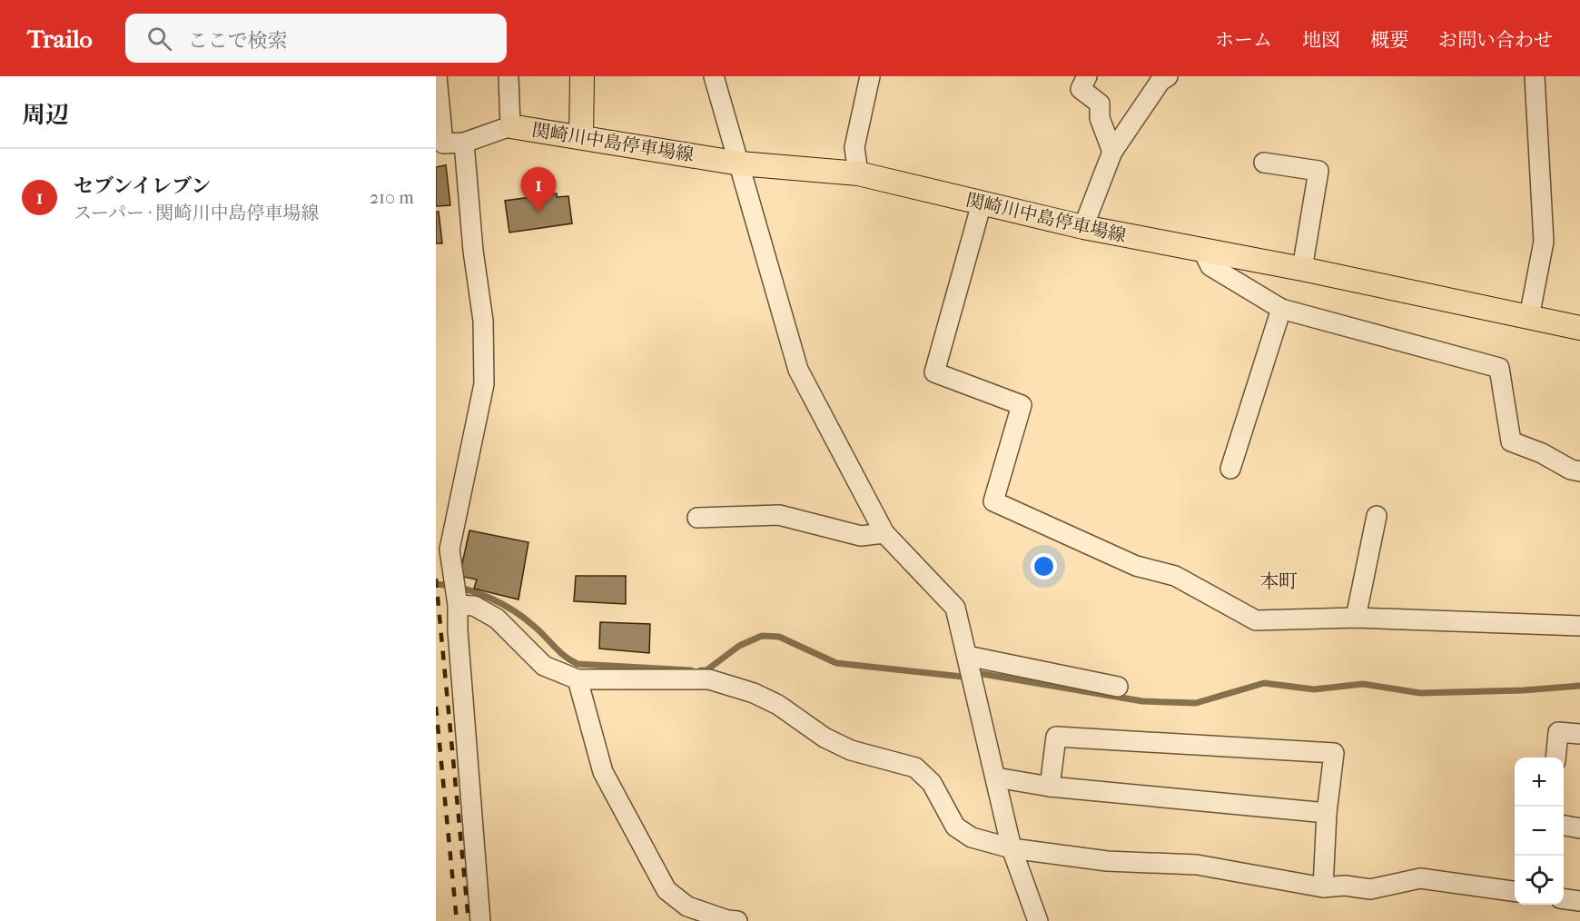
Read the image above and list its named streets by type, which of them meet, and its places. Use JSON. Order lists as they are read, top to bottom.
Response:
{
  "streets": {
    "main road": ["関崎川中島停車場線"]
  },
  "districts": ["本町"],
  "page": {
    "header": "Trailo",
    "search": "ここで検索",
    "nav": [
      "ホーム",
      "地図",
      "概要",
      "お問い合わせ"
    ],
    "heading": "周辺",
    "list": [
      {
        "mark": "1",
        "name": "セブンイレブン",
        "note": "スーパー · 関崎川中島停車場線",
        "value": "210 m"
      }
    ],
    "pins": "1",
    "map_buttons": ["+", "−"]
  }
}
